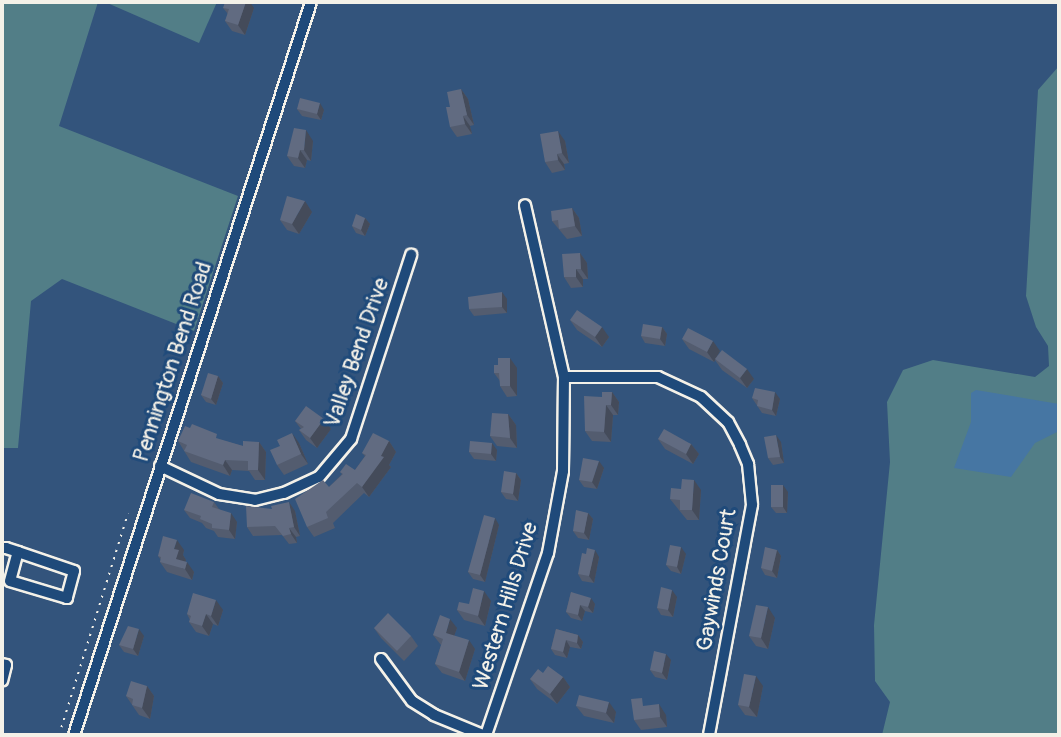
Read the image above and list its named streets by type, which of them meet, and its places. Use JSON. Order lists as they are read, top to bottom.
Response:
{
  "streets": {
    "street": [
      "Valley Bend Drive",
      "Pennington Bend Road",
      "Gaywinds Court",
      "Western Hills Drive"
    ]
  },
  "crossings": [
    ["Valley Bend Drive", "Pennington Bend Road"],
    ["Gaywinds Court", "Western Hills Drive"]
  ]
}
